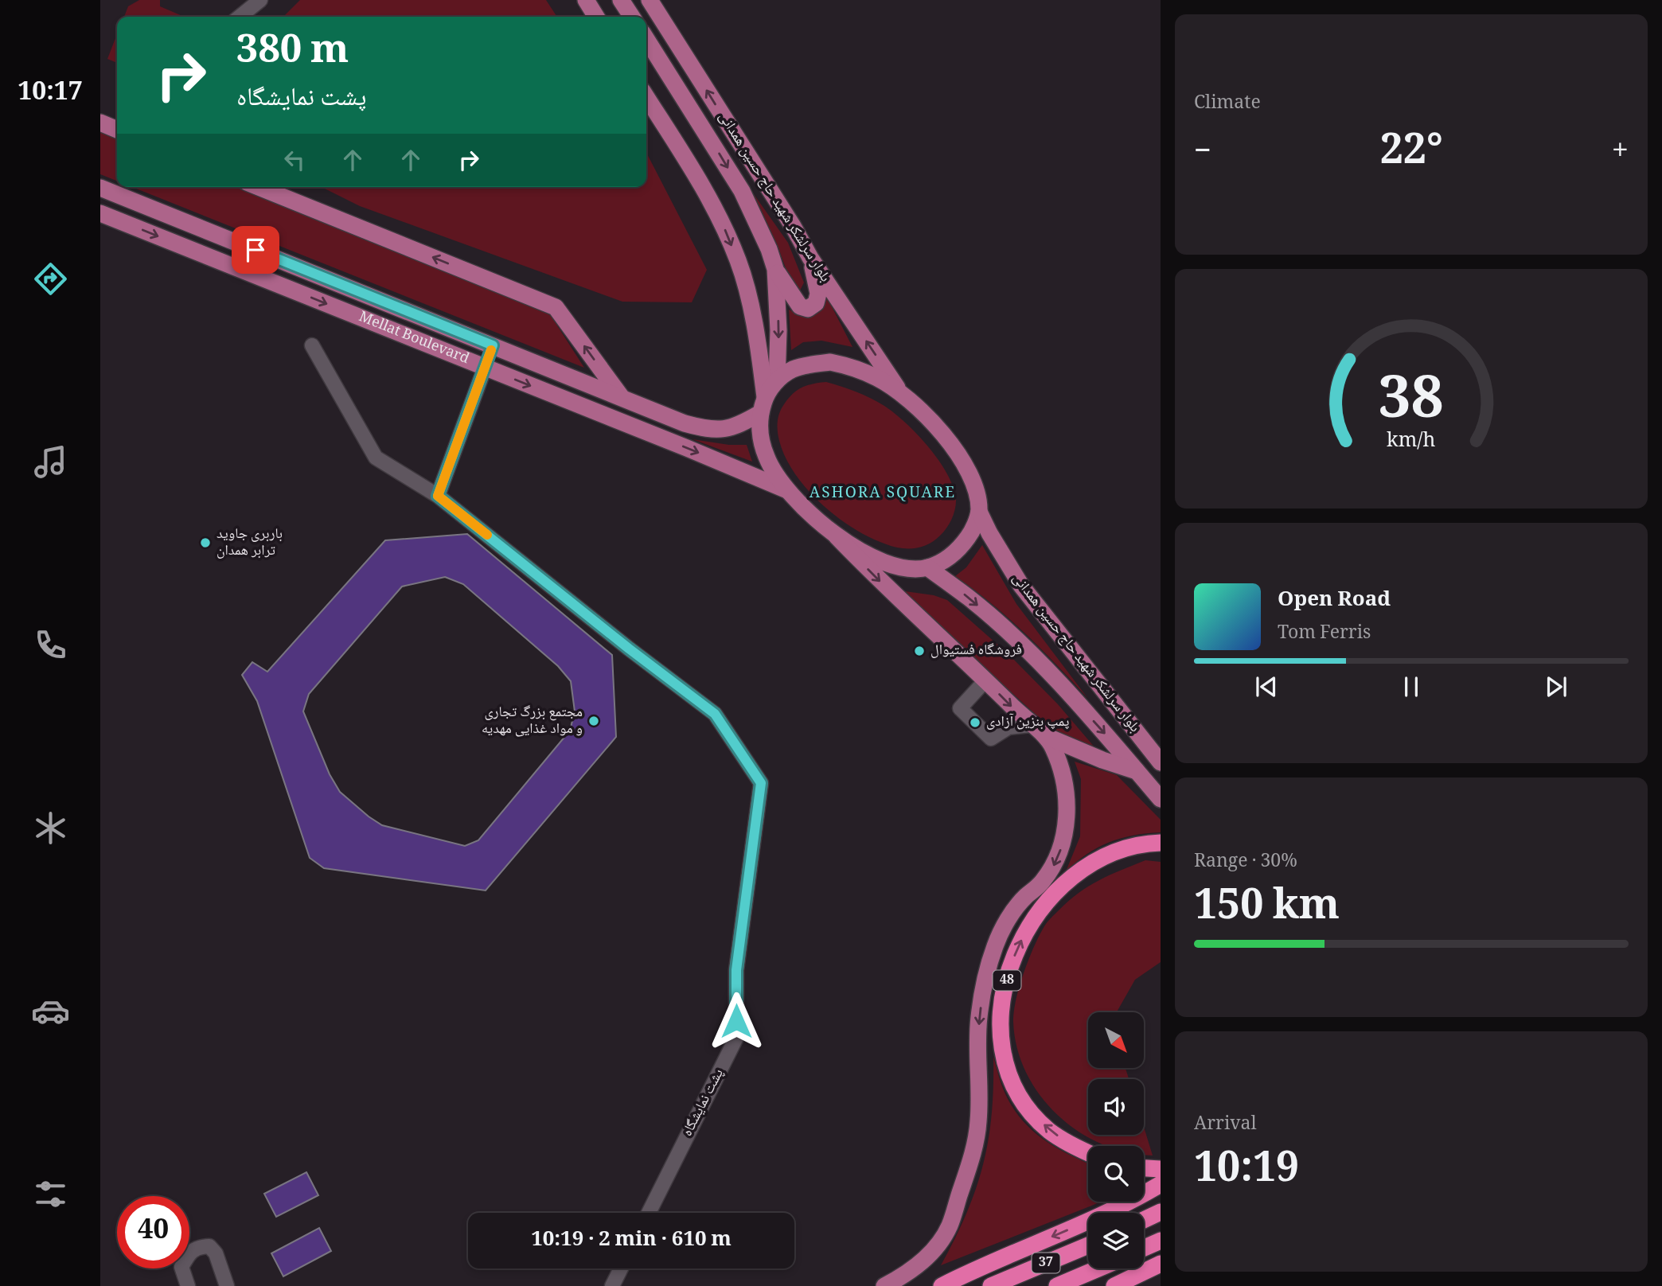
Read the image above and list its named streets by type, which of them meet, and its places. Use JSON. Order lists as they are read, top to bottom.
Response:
{
  "streets": {
    "highway": ["48", "37"],
    "main road": ["بلوار سرلشکر شهید حاج حسین همدانی", "Mellat Boulevard"],
    "street": ["پشت نمایشگاه"]
  },
  "districts": ["ASHORA SQUARE"],
  "places": [
    "باربری جاوید ترابر همدان",
    "فروشگاه فستیوال",
    "مجتمع بزرگ تجاری و مواد غذایی مهدیه",
    "پمپ بنزین آزادی"
  ],
  "north": "bottom right",
  "page": {
    "tabs": "10:17",
    "tile": [
      "Climate",
      ["Range · 30%", "150 km"],
      ["Arrival", "10:19"]
    ],
    "turn": ["380 m", "پشت نمایشگاه"],
    "heat": ["−", "22°", "+"],
    "song": ["Open Road", "Tom Ferris"],
    "limit": "40",
    "trip": "10:19 · 2 min · 610 m",
    "gauge": ["38", "km/h"]
  }
}
